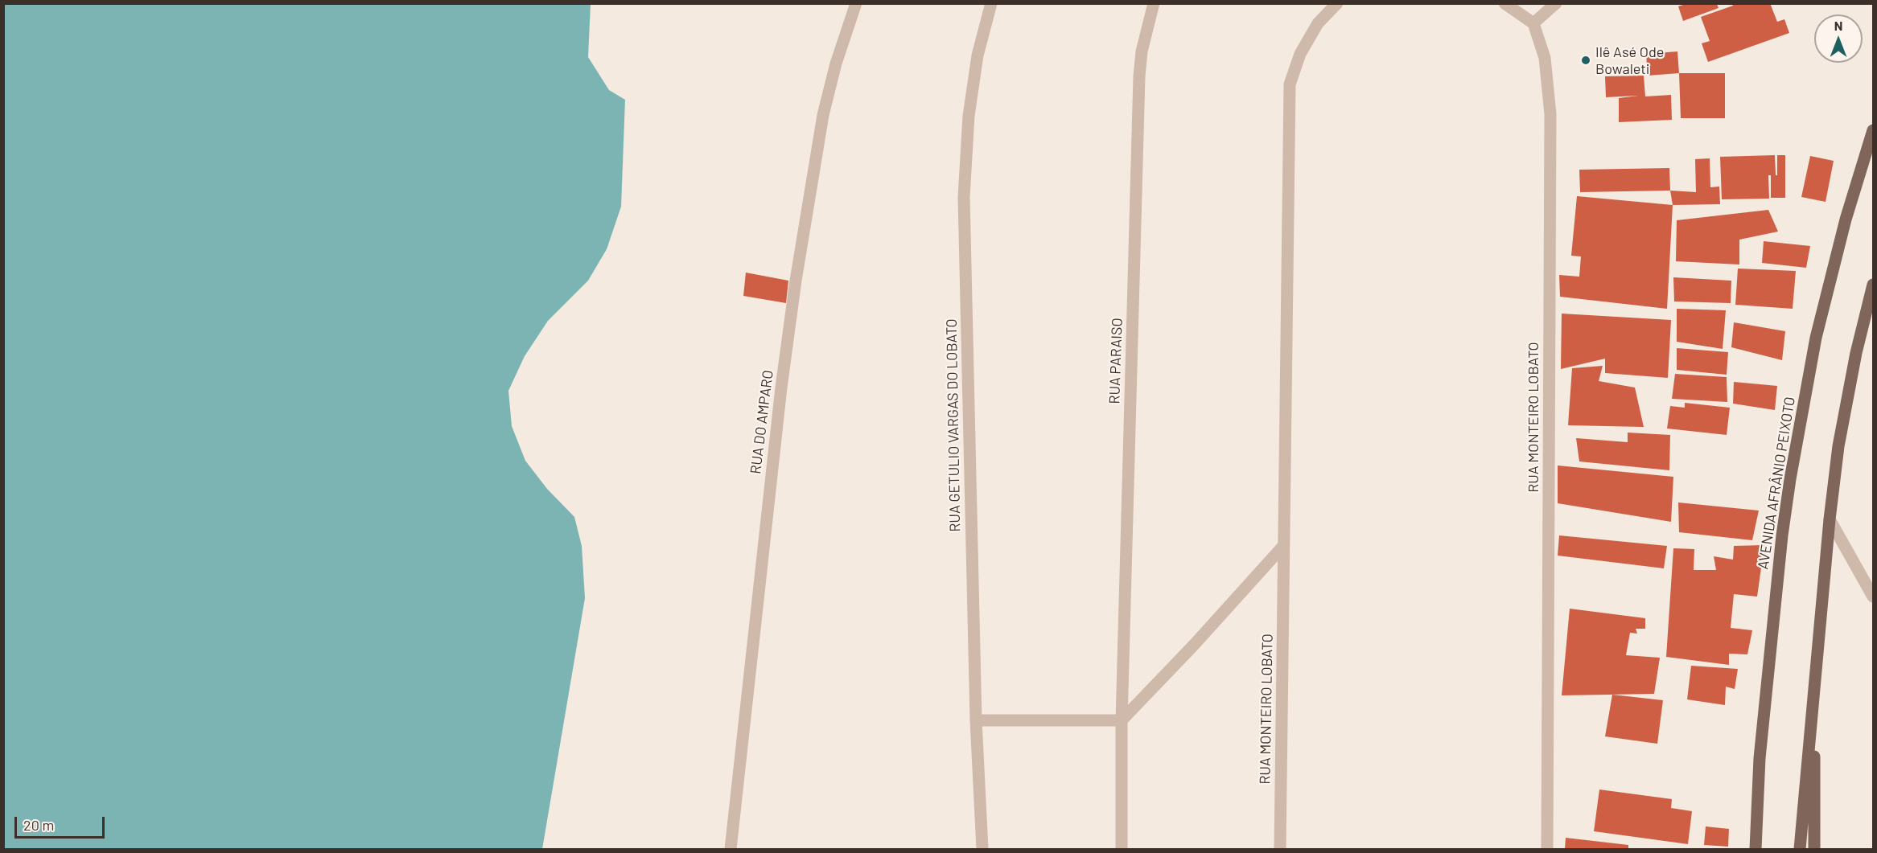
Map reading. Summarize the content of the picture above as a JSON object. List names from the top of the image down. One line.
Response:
{"streets":{"main road":["AVENIDA AFRÂNIO PEIXOTO"],"street":["RUA PARAISO","RUA MONTEIRO LOBATO","RUA DO AMPARO","RUA GETULIO VARGAS DO LOBATO"]},"places":["Ilê Asé Ode Bowaleti"],"scale_bar":"20 m","north":"top"}
